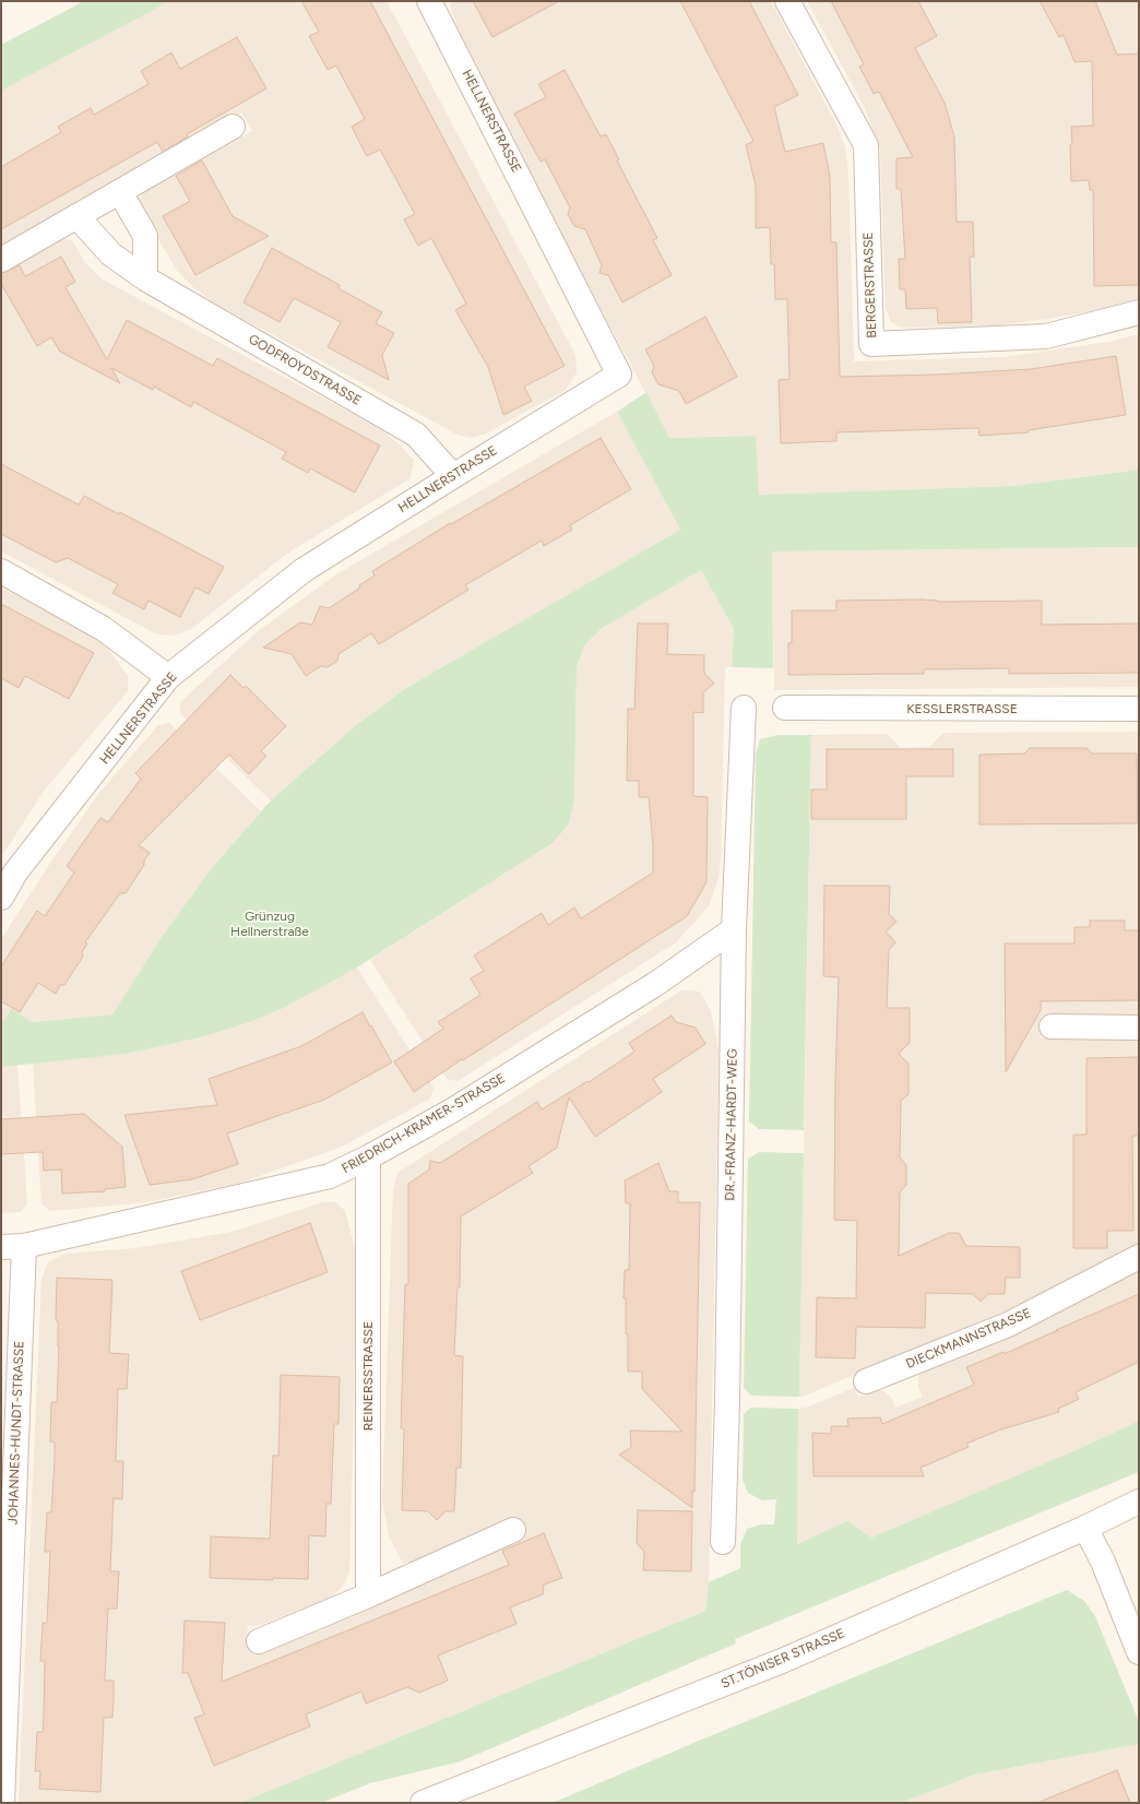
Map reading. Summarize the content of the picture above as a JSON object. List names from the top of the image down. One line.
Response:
{"streets":{"street":["HELLNERSTRASSE","BERGERSTRASSE","GODFROYDSTRASSE","KESSLERSTRASSE","FRIEDRICH-KRAMER-STRASSE","DR.-FRANZ-HARDT-WEG","DIECKMANNSTRASSE","REINERSSTRASSE","JOHANNES-HUNDT-STRASSE","ST.TÖNISER STRASSE"]},"crossings":[["HELLNERSTRASSE","GODFROYDSTRASSE"],["FRIEDRICH-KRAMER-STRASSE","DR.-FRANZ-HARDT-WEG"],["FRIEDRICH-KRAMER-STRASSE","REINERSSTRASSE"],["FRIEDRICH-KRAMER-STRASSE","JOHANNES-HUNDT-STRASSE"]],"parks":["Grünzug Hellnerstraße"]}
